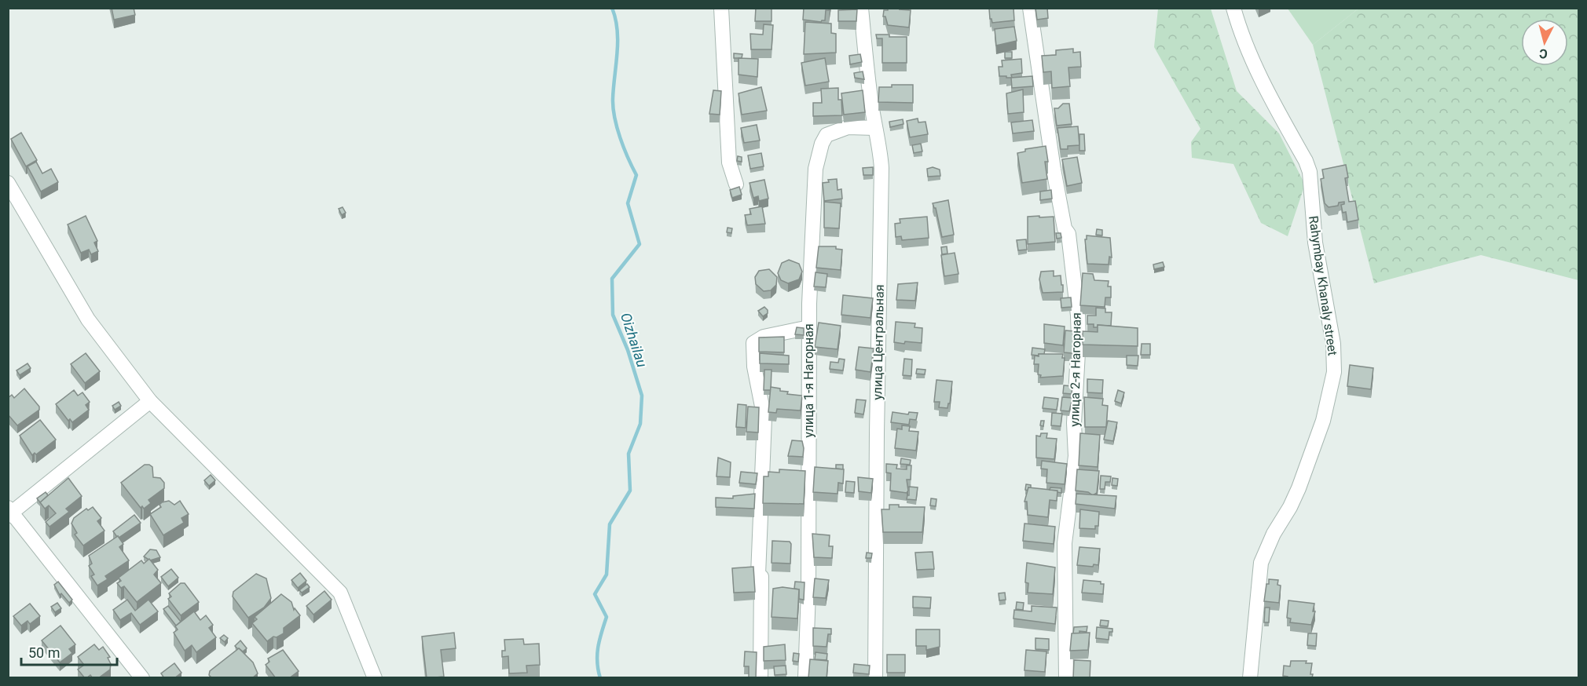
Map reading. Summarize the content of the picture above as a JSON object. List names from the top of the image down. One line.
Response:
{"streets":{"street":["Rahymbay Khanaly street","улица Центральная","улица 2-я Нагорная","улица 1-я Нагорная"]},"crossings":[["улица Центральная","улица 1-я Нагорная"]],"water":["Oizhailau"],"scale_bar":"50 m","north":"bottom"}
